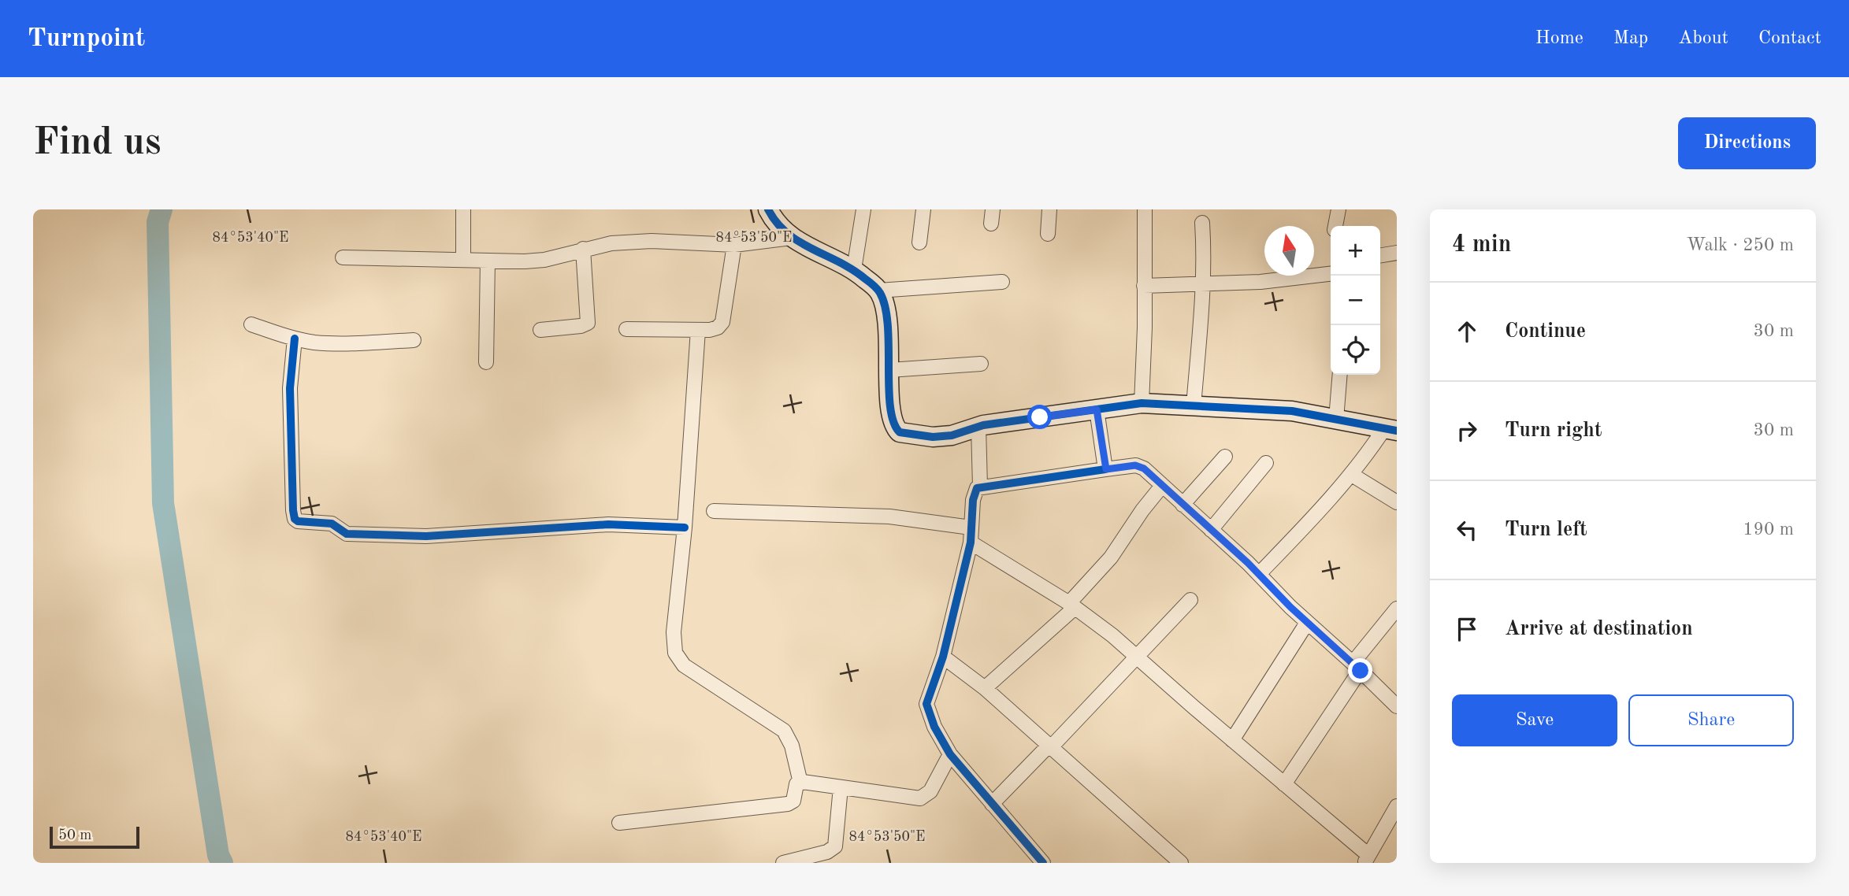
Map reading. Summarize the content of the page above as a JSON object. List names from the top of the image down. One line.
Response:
{"scale_bar":"50 m","north":"top","page":{"header":"Turnpoint","nav":["Home","Map","About","Contact"],"buttons":["Directions",["Save","Share"]],"title":"Find us","heading":["4 min","Walk · 250 m"],"map_buttons":["+","−"],"list":[["Continue","30 m"],["Turn right","30 m"],["Turn left","190 m"],"Arrive at destination"],"scale":"50 m"},"coordinates":["84°53'40\"E","84°53'50\"E"]}
